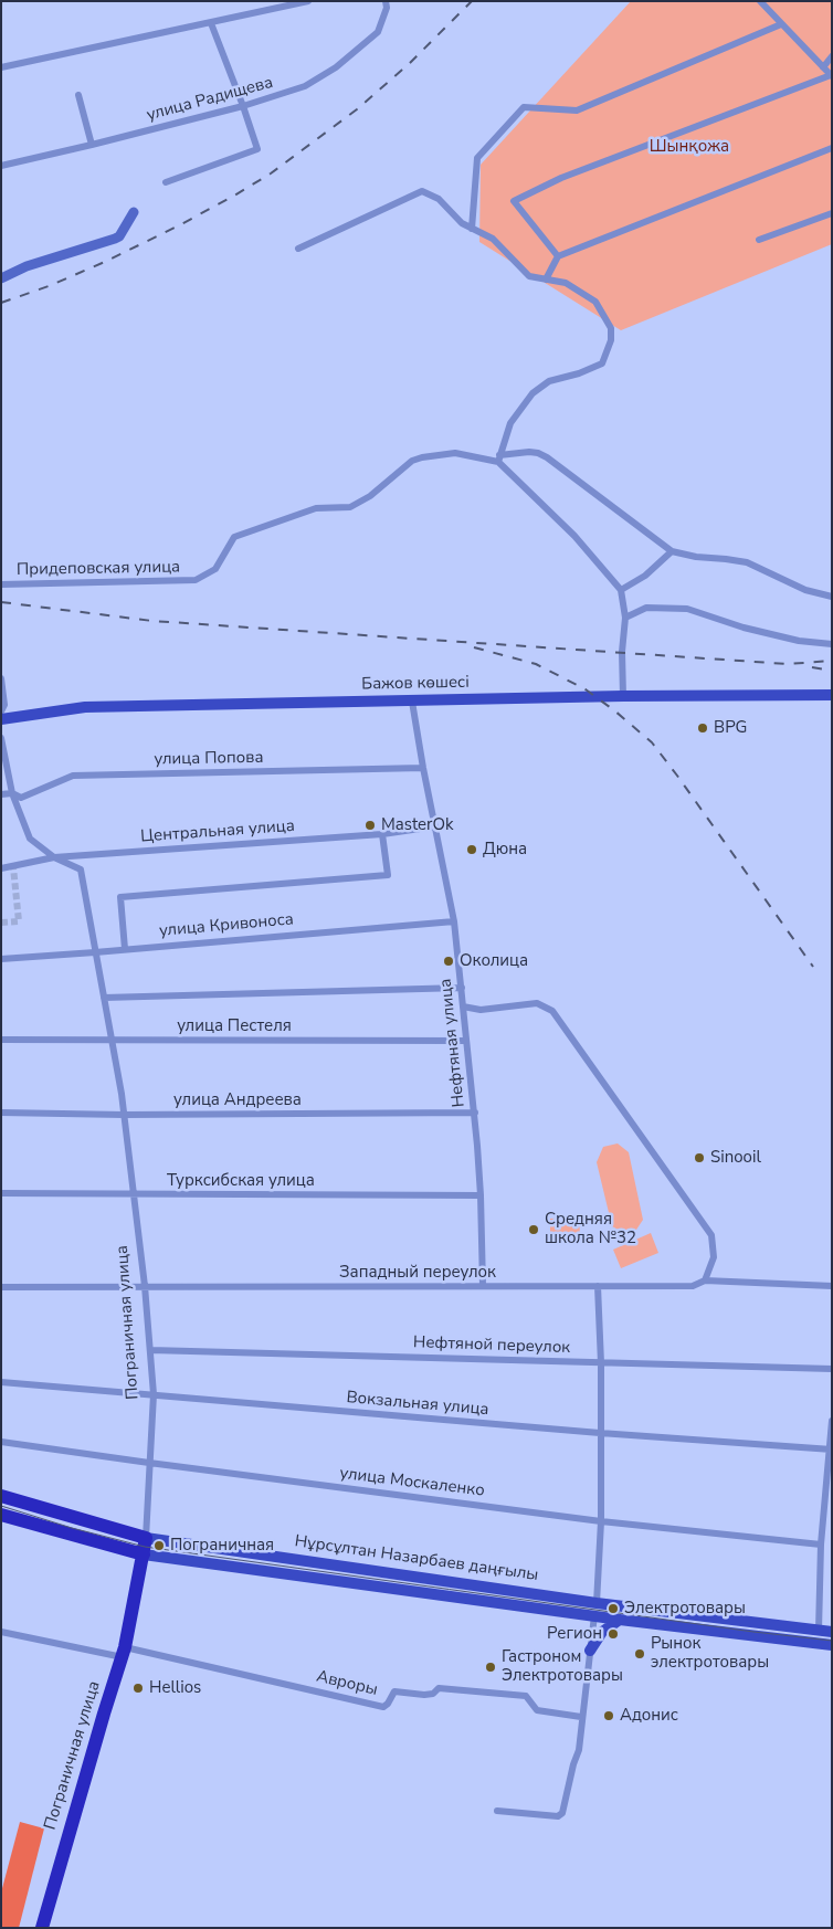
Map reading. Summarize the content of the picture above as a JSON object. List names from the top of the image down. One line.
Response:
{"streets":{"highway":["Пограничная улица","Нұрсұлтан Назарбаев даңғылы"],"main road":["Бажов көшесі"],"street":["улица Радищева","Придеповская улица","улица Попова","Центральная улица","улица Кривоноса","улица Пестеля","Нефтяная улица","улица Андреева","Турксибская улица","Западный переулок","Нефтяной переулок","Вокзальная улица","улица Москаленко","Авроры"]},"crossings":[["Бажов көшесі","Нефтяная улица"],["улица Попова","Нефтяная улица"],["улица Попова","Пограничная улица"],["Центральная улица","Нефтяная улица"],["Центральная улица","Пограничная улица"],["улица Кривоноса","Нефтяная улица"],["улица Кривоноса","Пограничная улица"],["улица Пестеля","Нефтяная улица"],["улица Пестеля","Пограничная улица"],["Нефтяная улица","улица Андреева"],["Нефтяная улица","Турксибская улица"],["Нефтяная улица","Западный переулок"],["улица Андреева","Пограничная улица"],["Турксибская улица","Пограничная улица"],["Западный переулок","Пограничная улица"],["Пограничная улица","Нефтяной переулок"],["Пограничная улица","Вокзальная улица"],["Пограничная улица","улица Москаленко"],["Пограничная улица","Нұрсұлтан Назарбаев даңғылы"],["Пограничная улица","Авроры"]],"parks":["Шынқожа"],"places":["BPG","MasterOk","Дюна","Околица","Sinooil","Средняя школа №32","Пограничная","Электротовары","Регион","Рынок электротовары","Гастроном Электротовары","Hellios","Адонис"]}
